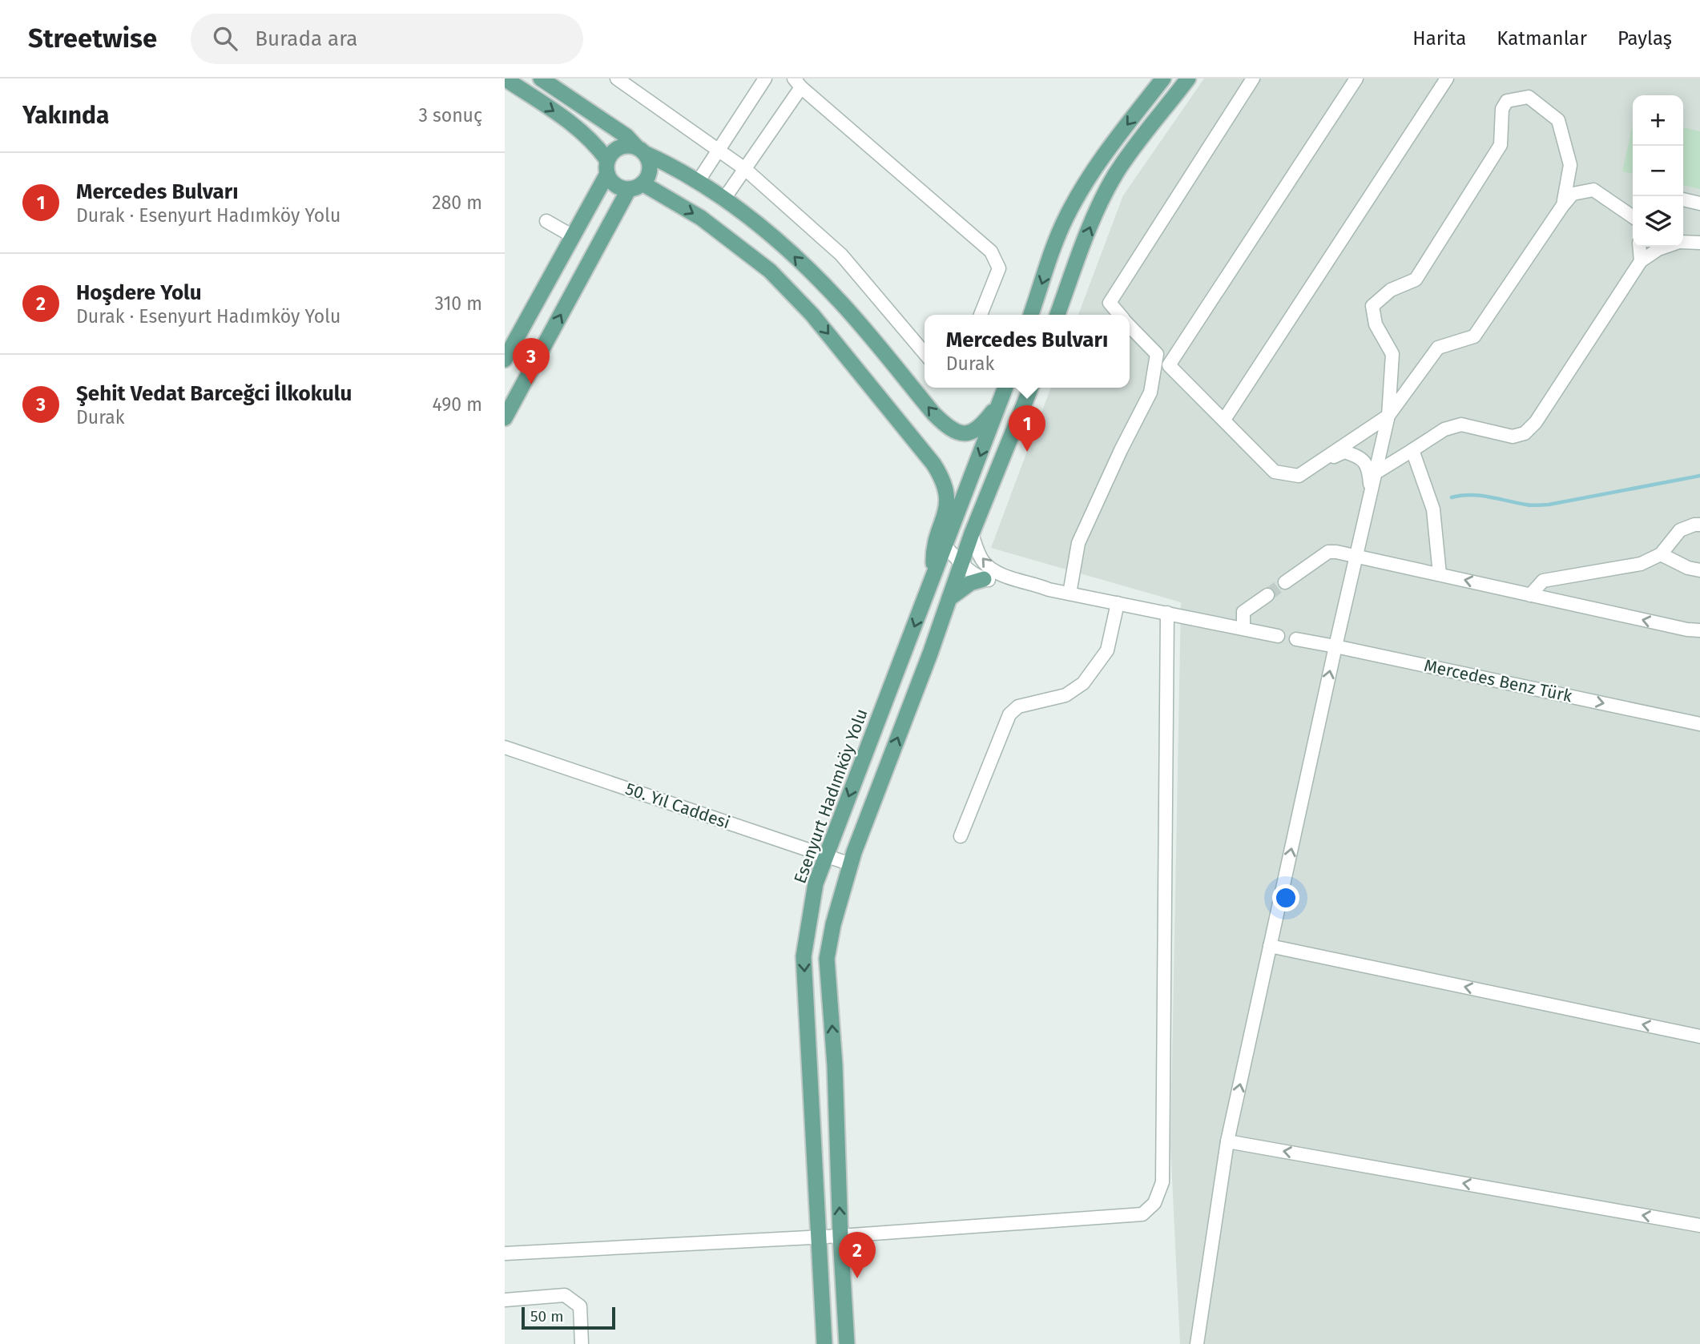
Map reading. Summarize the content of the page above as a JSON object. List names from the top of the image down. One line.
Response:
{"streets":{"main road":["Esenyurt Hadımköy Yolu"],"street":["Mercedes Benz Türk","50. Yıl Caddesi"]},"crossings":[["Esenyurt Hadımköy Yolu","50. Yıl Caddesi"]],"scale_bar":"50 m","page":{"header":"Streetwise","search":"Burada ara","nav":["Harita","Katmanlar","Paylaş"],"heading":["Yakında","3 sonuç"],"map_buttons":["+","−"],"list":[{"mark":"1","name":"Mercedes Bulvarı","note":"Durak · Esenyurt Hadımköy Yolu","value":"280 m"},{"mark":"2","name":"Hoşdere Yolu","note":"Durak · Esenyurt Hadımköy Yolu","value":"310 m"},{"mark":"3","name":"Şehit Vedat Barceğci İlkokulu","note":"Durak","value":"490 m"}],"popup":["Mercedes Bulvarı","Durak"],"pins":["3","1","2"],"scale":"50 m"}}
